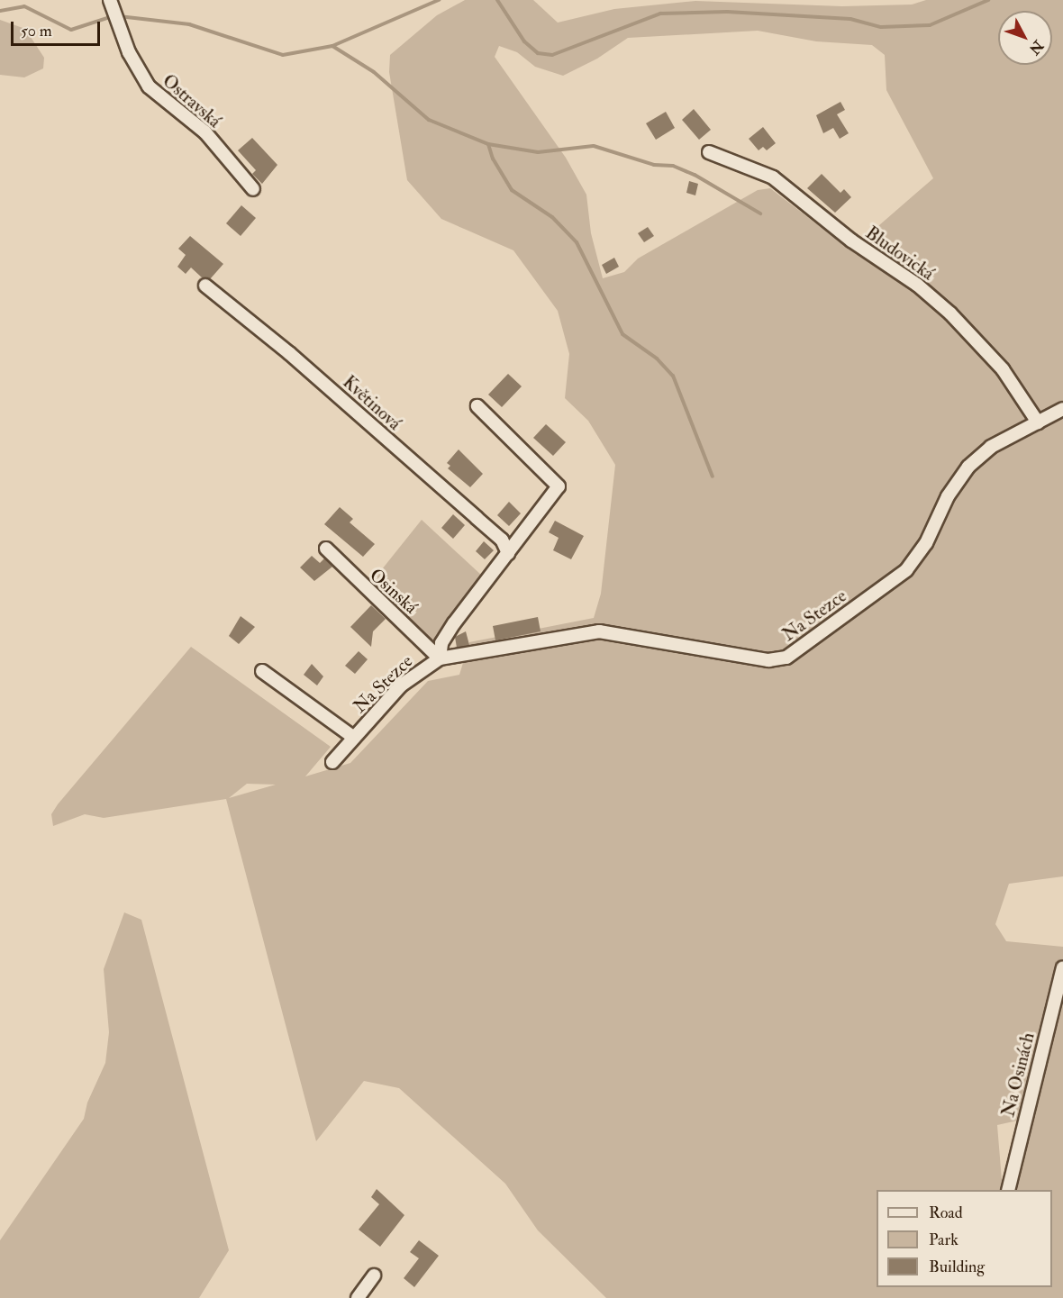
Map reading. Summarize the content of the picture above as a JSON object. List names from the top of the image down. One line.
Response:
{"streets":{"street":["Ostravská","Bludovická","Květinová","Osinská","Na Stezce","Na Osinách"]},"crossings":[["Bludovická","Na Stezce"],["Květinová","Na Stezce"],["Osinská","Na Stezce"]],"legend":["Road","Park","Building"],"scale_bar":"50 m","north":"bottom right"}
